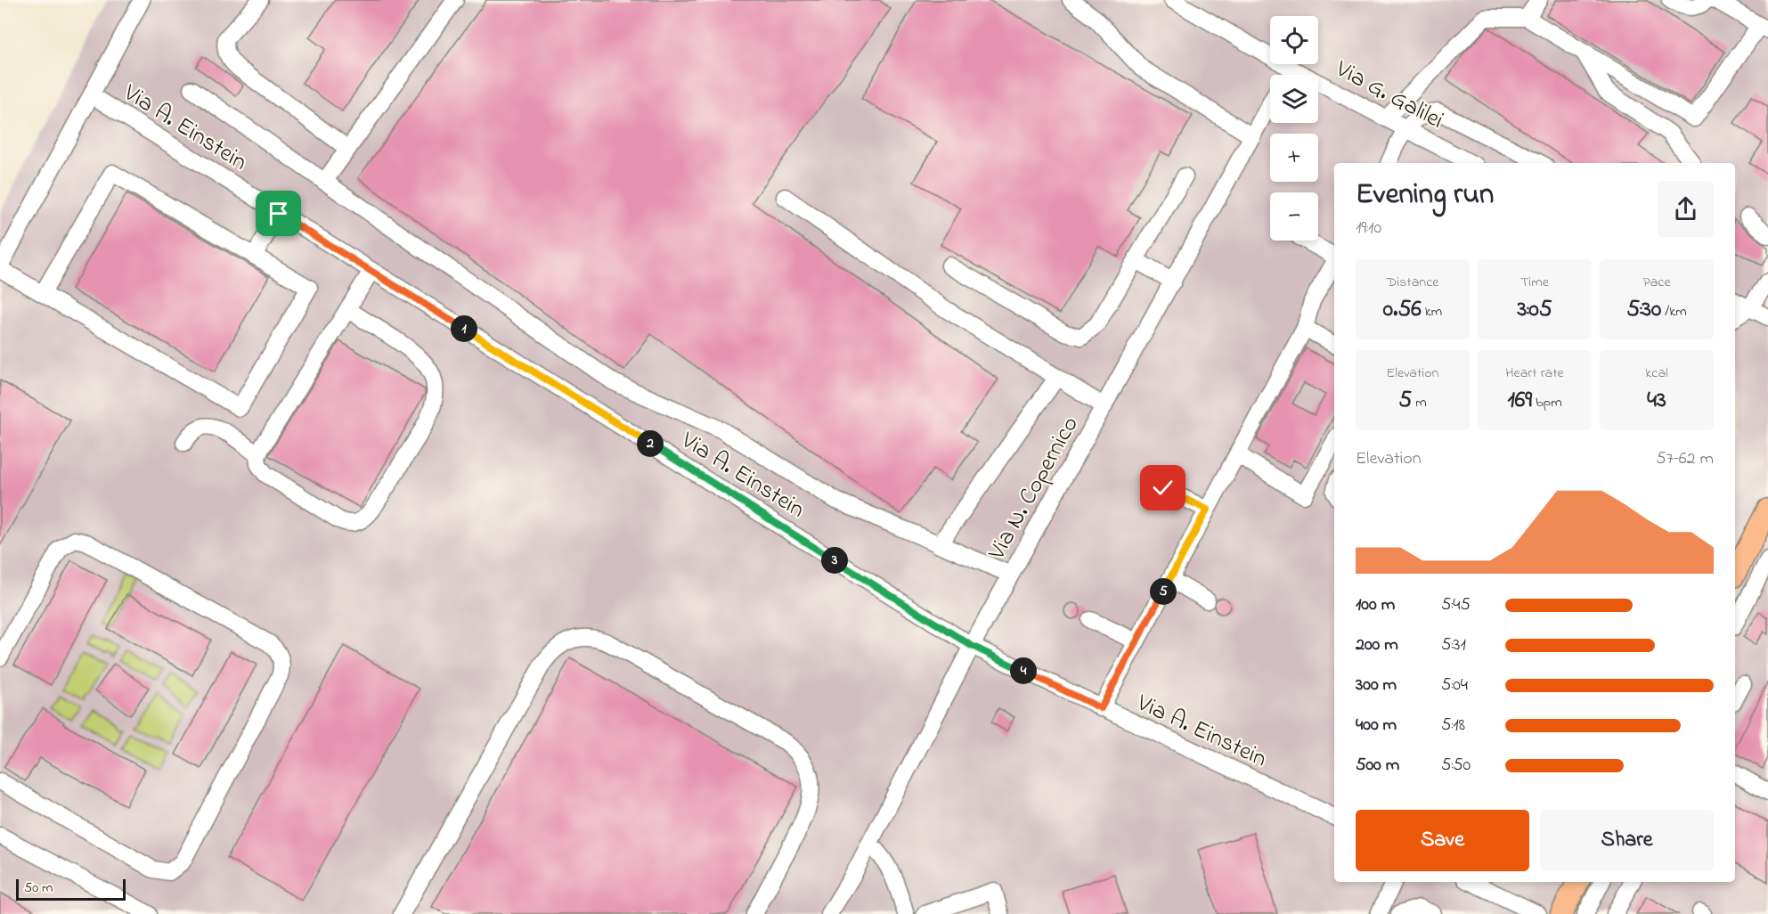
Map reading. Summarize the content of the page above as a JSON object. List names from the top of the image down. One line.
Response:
{"streets":{"street":["Via G. Galilei","Via A. Einstein","Via N. Copernico"]},"crossings":[["Via G. Galilei","Via N. Copernico"],["Via A. Einstein","Via N. Copernico"]],"scale_bar":"50 m","page":{"map_buttons":["+","−"],"heading":["Evening run","19:10"],"stats":[["Distance","0.56 km"],["Time","3:05"],["Pace","5:30 /km"],["Elevation","5 m"],["Heart rate","169 bpm"],["kcal","43"]],"pins":["1","2","3","5","4"],"chart":["Elevation","57–62 m"],"list":[{"name":"100 m","note":"5:45"},{"name":"200 m","note":"5:31"},{"name":"300 m","note":"5:04"},{"name":"400 m","note":"5:18"},{"name":"500 m","note":"5:50"}],"buttons":["Save","Share"],"scale":"50 m"}}
